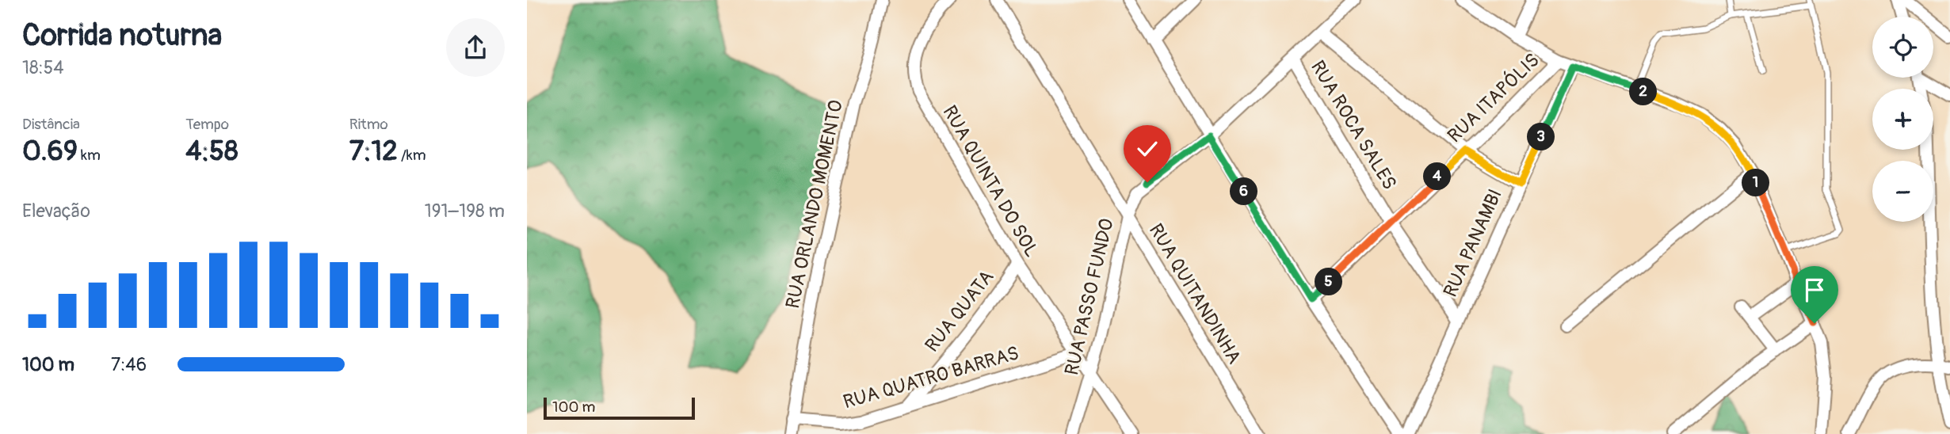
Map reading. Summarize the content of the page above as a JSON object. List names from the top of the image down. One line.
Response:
{"streets":{"street":["RUA ITAPÓLIS","RUA ROCA SALES","RUA QUINTA DO SOL","RUA ORLANDO MOMENTO","RUA PANAMBI","RUA QUITANDINHA","RUA PASSO FUNDO","RUA QUATA","RUA QUATRO BARRAS"]},"crossings":[["RUA ITAPÓLIS","RUA ROCA SALES"],["RUA ROCA SALES","RUA PANAMBI"],["RUA ROCA SALES","RUA PASSO FUNDO"],["RUA QUINTA DO SOL","RUA PASSO FUNDO"],["RUA QUINTA DO SOL","RUA QUATA"],["RUA QUINTA DO SOL","RUA QUATRO BARRAS"],["RUA ORLANDO MOMENTO","RUA QUATRO BARRAS"],["RUA QUITANDINHA","RUA PASSO FUNDO"],["RUA QUATA","RUA QUATRO BARRAS"]],"scale_bar":"100 m","page":{"heading":["Corrida noturna","18:54"],"map_buttons":["+","−"],"pins":["2","3","4","1","6","5"],"stats":[["Distância","0.69 km"],["Tempo","4:58"],["Ritmo","7:12 /km"]],"chart":["Elevação","191–198 m"],"list":[{"name":"100 m","note":"7:46"}],"scale":"100 m"}}
